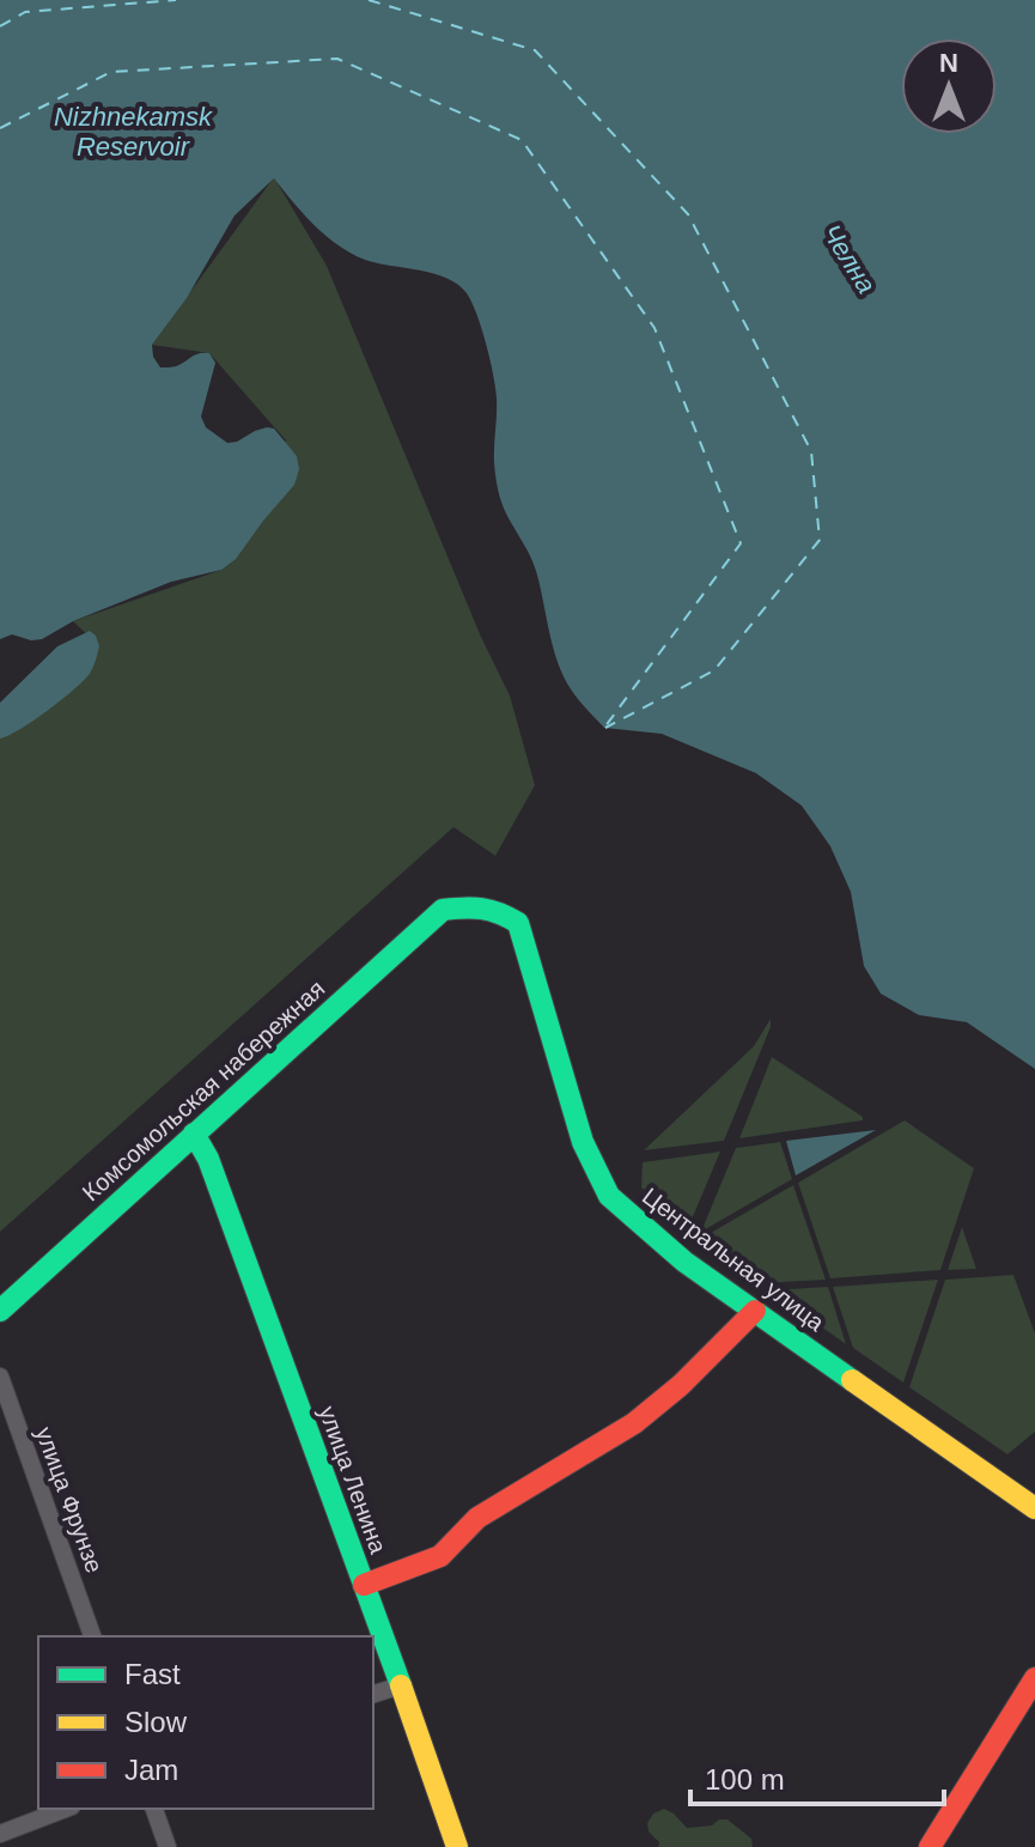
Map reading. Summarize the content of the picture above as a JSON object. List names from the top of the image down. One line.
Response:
{"streets":{"street":["Комсомольская набережная","Центральная улица","улица Ленина","улица Фрунзе"]},"crossings":[["Комсомольская набережная","Центральная улица"],["Комсомольская набережная","улица Ленина"]],"water":["Nizhnekamsk Reservoir","Челна"],"legend":["Fast","Slow","Jam"],"scale_bar":"100 m","north":"top"}
